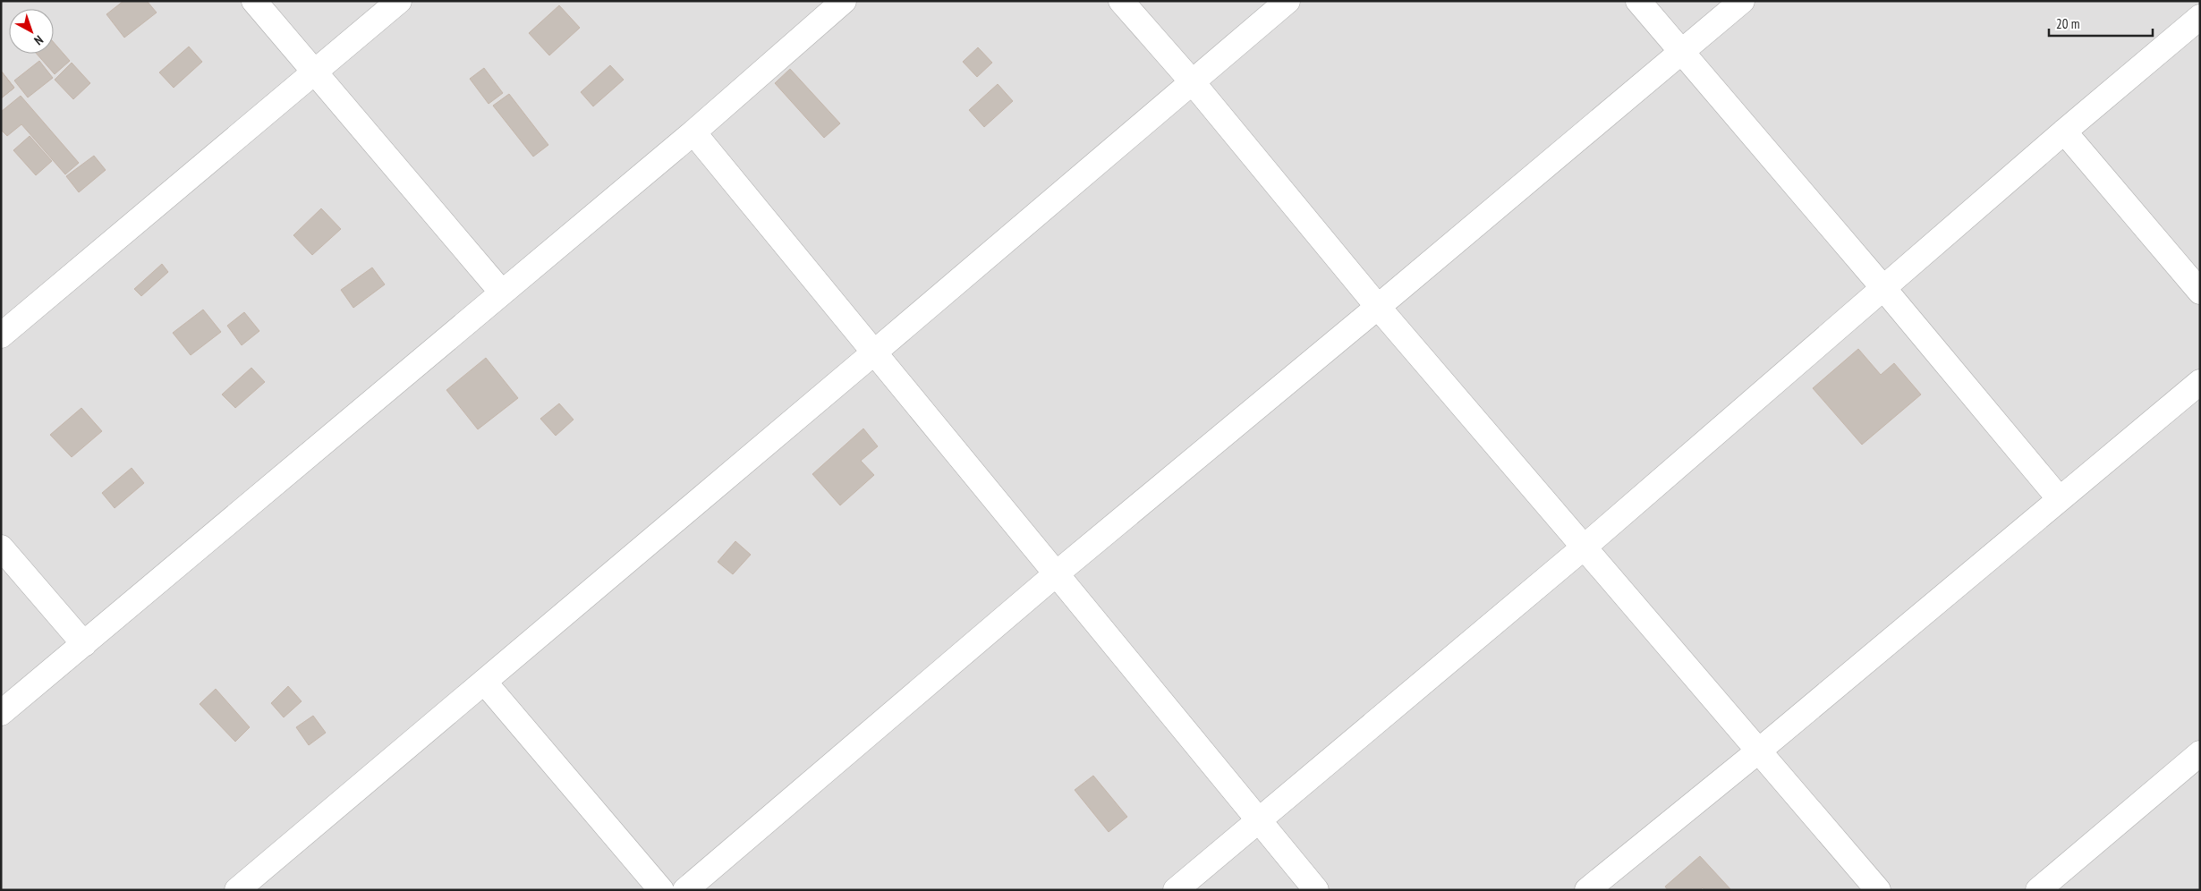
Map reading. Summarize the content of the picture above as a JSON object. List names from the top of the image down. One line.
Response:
{"scale_bar":"20 m","north":"bottom right"}
